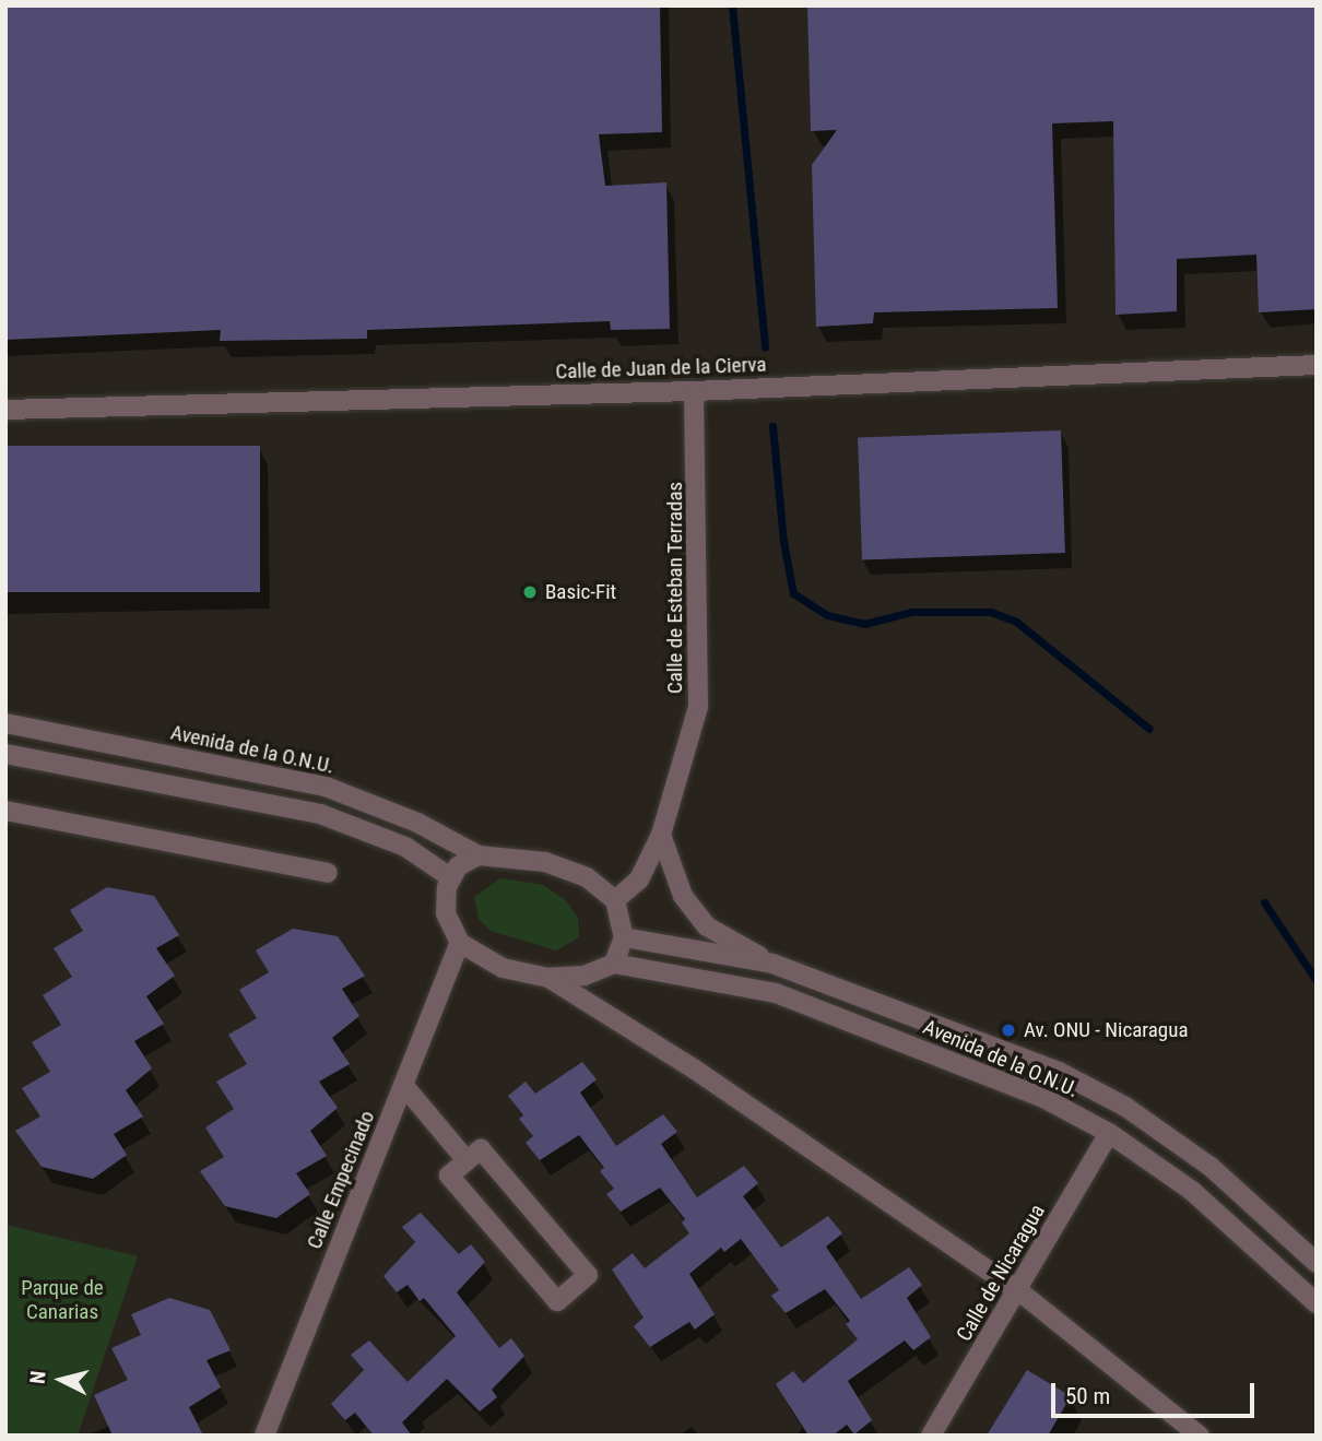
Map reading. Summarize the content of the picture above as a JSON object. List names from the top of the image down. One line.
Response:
{"streets":{"street":["Calle de Juan de la Cierva","Calle de Esteban Terradas","Avenida de la O.N.U.","Calle Empecinado","Calle de Nicaragua"]},"crossings":[["Calle de Juan de la Cierva","Calle de Esteban Terradas"],["Calle de Esteban Terradas","Avenida de la O.N.U."],["Calle de Esteban Terradas","Calle Empecinado"],["Avenida de la O.N.U.","Calle Empecinado"],["Avenida de la O.N.U.","Calle de Nicaragua"]],"parks":["Parque de Canarias"],"places":["Basic-Fit","Av. ONU - Nicaragua"],"scale_bar":"50 m","north":"left"}
